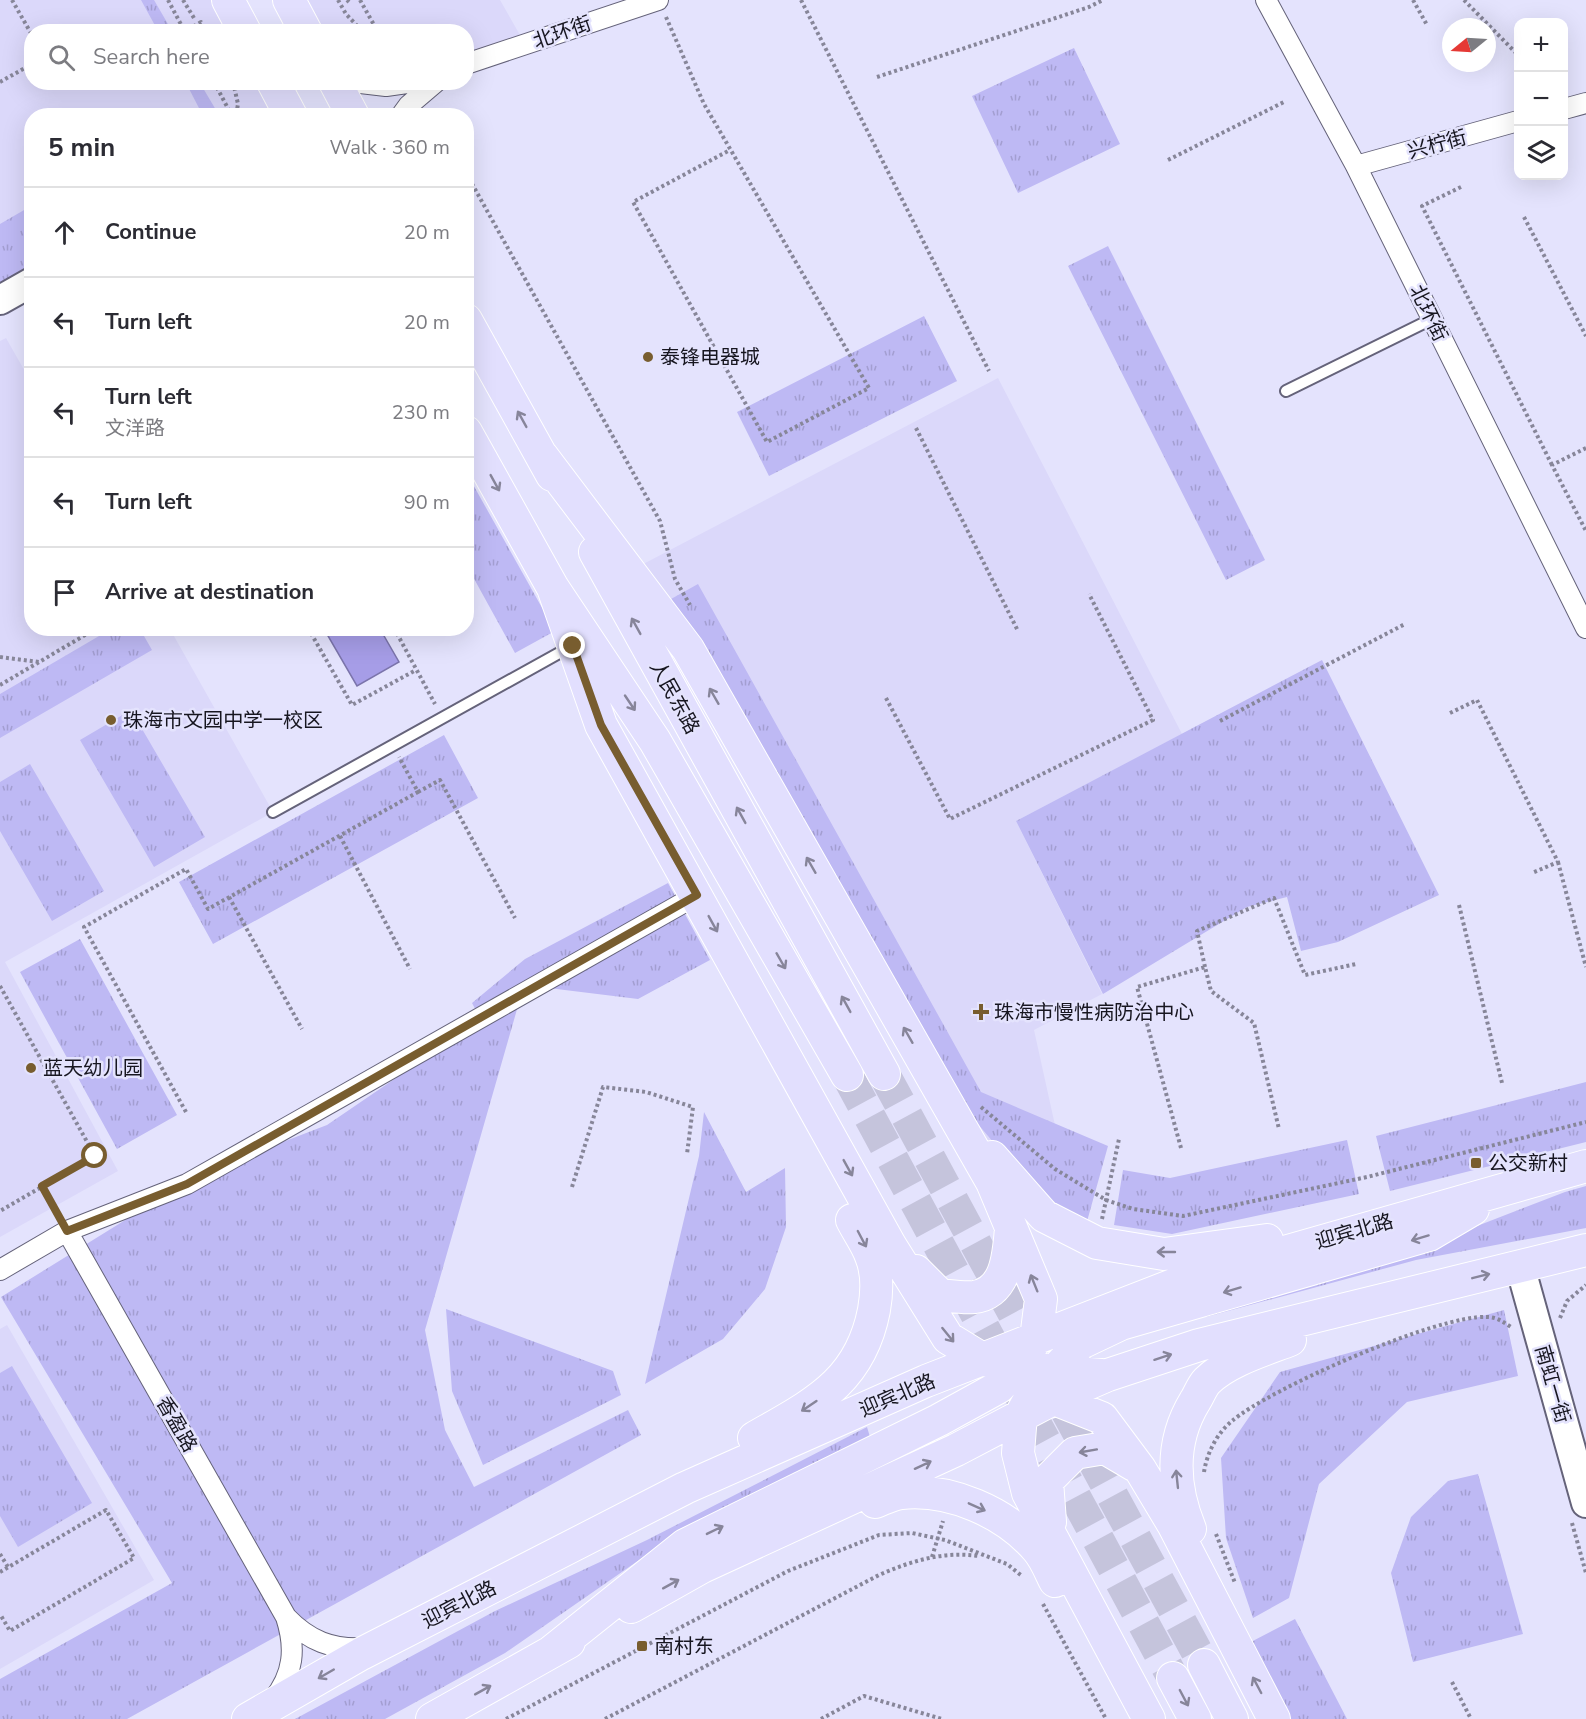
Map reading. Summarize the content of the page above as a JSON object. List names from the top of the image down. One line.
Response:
{"streets":{"main road":["人民东路","迎宾北路","南虹一街"],"street":["北环街","兴柠街","香盈路"]},"crossings":[["北环街","兴柠街"]],"places":{"other":["泰锋电器城","珠海市文园中学一校区","蓝天幼儿园"],"health":["珠海市慢性病防治中心"],"transit":["公交新村","南村东"]},"north":"left","page":{"map_buttons":["+","−"],"search":"Search here","heading":["5 min","Walk · 360 m"],"list":[["Continue","20 m"],["Turn left","20 m"],["Turn left","文洋路","230 m"],["Turn left","90 m"],"Arrive at destination"]}}
